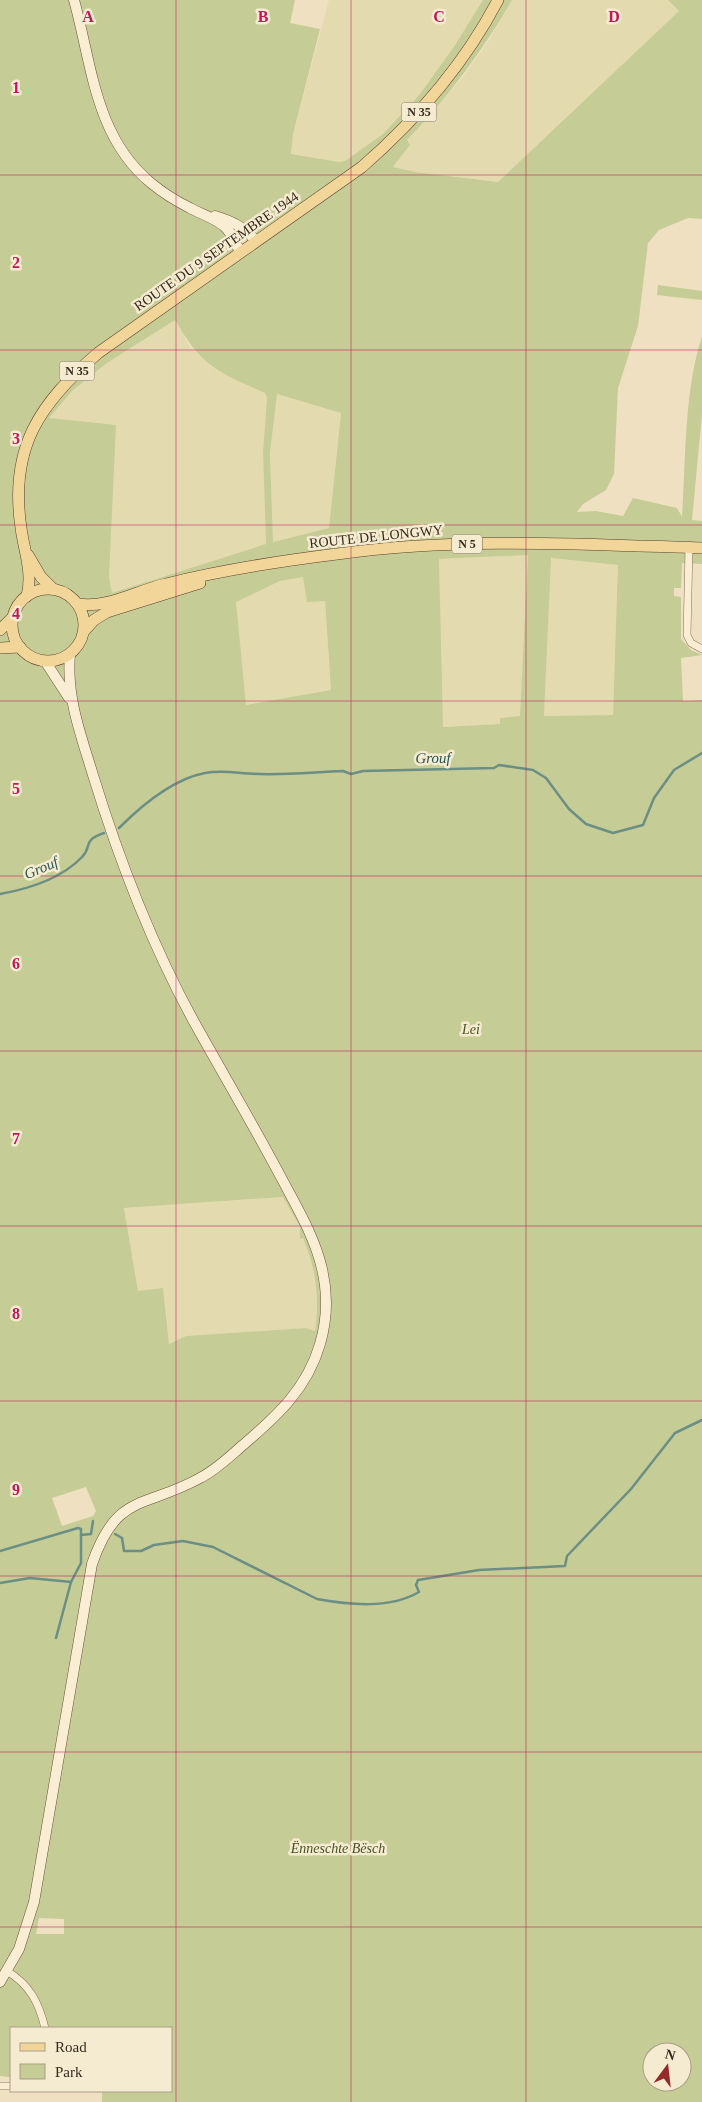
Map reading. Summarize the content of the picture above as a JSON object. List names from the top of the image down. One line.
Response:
{"streets":{"main road":["N 35","ROUTE DU 9 SEPTEMBRE 1944","ROUTE DE LONGWY","N 5"]},"crossings":[["N 35","ROUTE DU 9 SEPTEMBRE 1944"],["N 35","ROUTE DE LONGWY"],["N 35","N 5"],["ROUTE DE LONGWY","N 5"]],"water":["Grouf"],"parks":["Lei","Ënneschte Bësch"],"legend":["Road","Park"],"north":"top","grid":{"columns":["A","B","C","D"],"rows":["1","2","3","4","5","6","7","8","9"]}}
